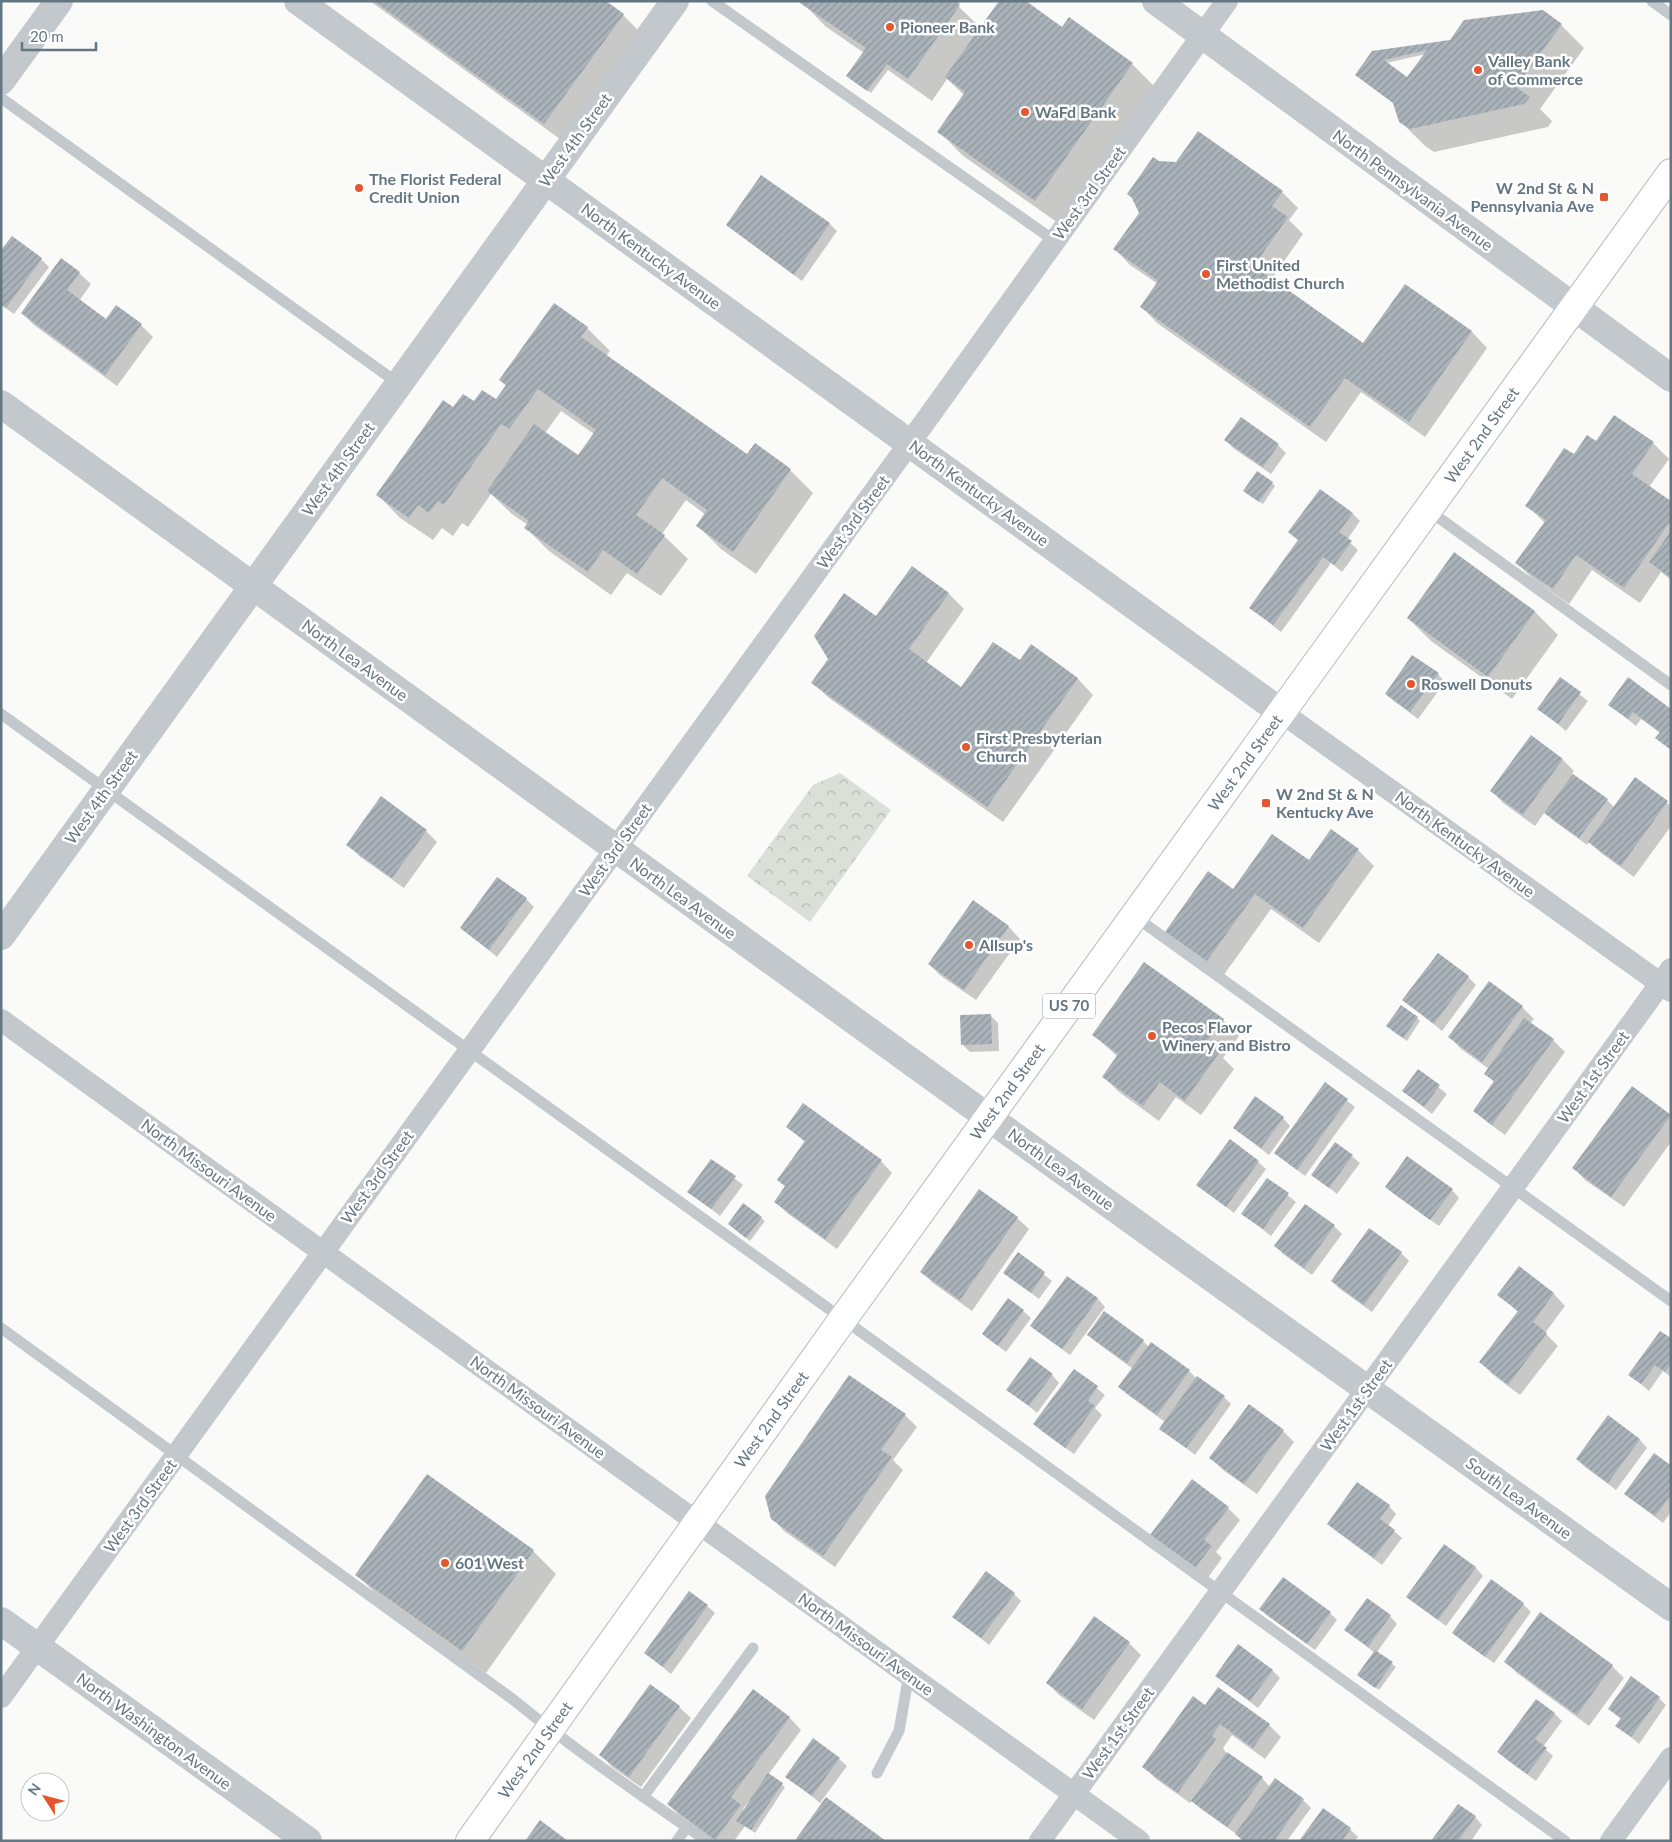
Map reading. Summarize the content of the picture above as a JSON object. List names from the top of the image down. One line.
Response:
{"streets":{"main road":["West 2nd Street","US 70"],"street":["West 4th Street","North Pennsylvania Avenue","West 3rd Street","North Kentucky Avenue","North Lea Avenue","West 1st Street","North Missouri Avenue","South Lea Avenue","North Washington Avenue"]},"crossings":[["West 4th Street","North Kentucky Avenue"],["West 4th Street","North Lea Avenue"],["North Pennsylvania Avenue","West 3rd Street"],["North Pennsylvania Avenue","West 2nd Street"],["West 3rd Street","North Kentucky Avenue"],["West 3rd Street","North Lea Avenue"],["West 3rd Street","North Missouri Avenue"],["West 3rd Street","North Washington Avenue"],["North Kentucky Avenue","West 2nd Street"],["North Kentucky Avenue","West 1st Street"],["West 2nd Street","North Lea Avenue"],["West 2nd Street","North Missouri Avenue"],["North Lea Avenue","West 1st Street"],["North Lea Avenue","South Lea Avenue"],["West 1st Street","North Missouri Avenue"],["West 1st Street","South Lea Avenue"]],"places":{"other":["Pioneer Bank","Valley Bank of Commerce","WaFd Bank","The Florist Federal Credit Union","First United Methodist Church","Roswell Donuts","First Presbyterian Church","Allsup's","Pecos Flavor Winery and Bistro","601 West"],"transit":["W 2nd St & N Pennsylvania Ave","W 2nd St & N Kentucky Ave"]},"scale_bar":"20 m","north":"top left"}
